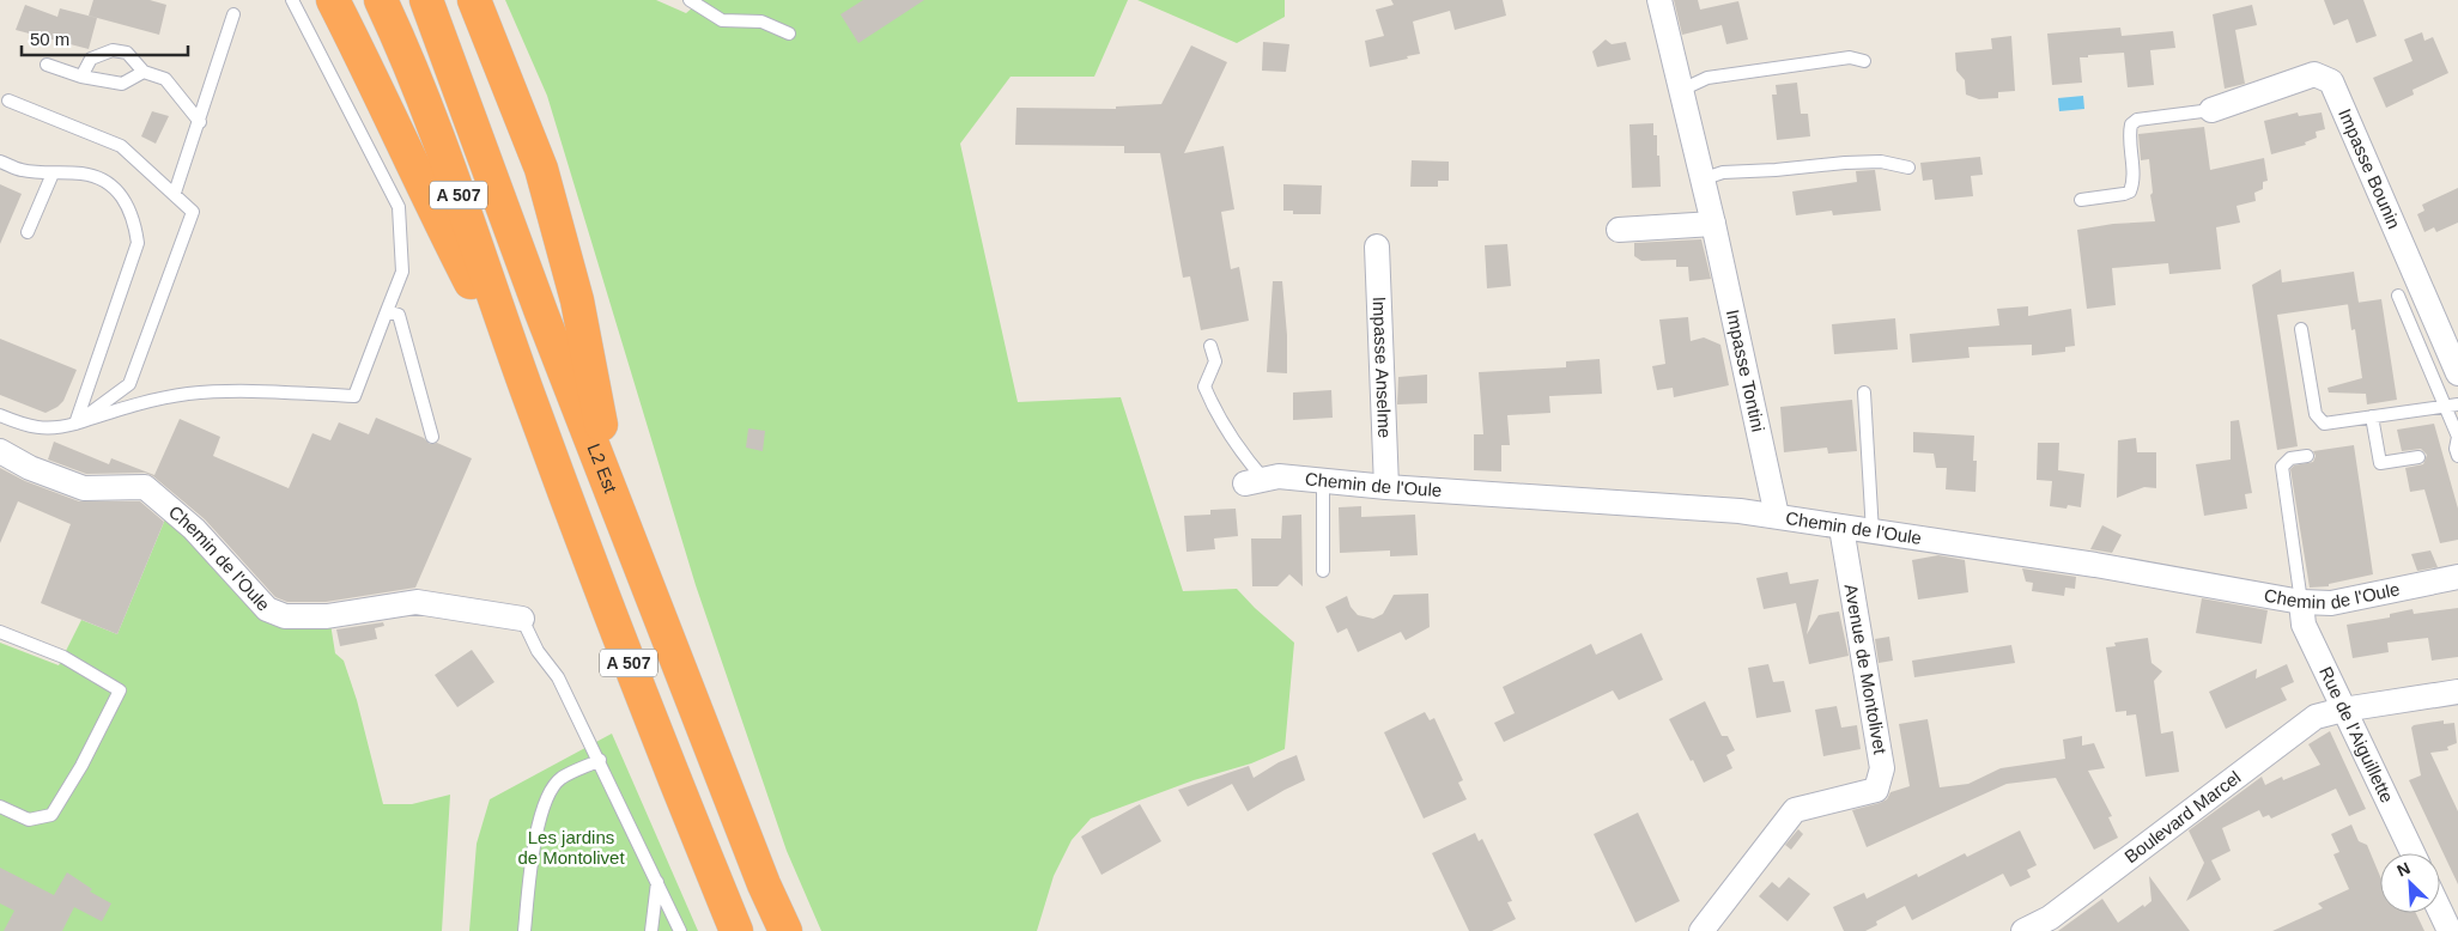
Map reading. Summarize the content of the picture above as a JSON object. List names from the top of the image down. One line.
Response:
{"streets":{"highway":["A 507","L2 Est"],"street":["Impasse Bounin","Impasse Anselme","Impasse Tontini","Chemin de l'Oule","Avenue de Montolivet","Rue de l'Aiguillette","Boulevard Marcel"]},"crossings":[["Impasse Anselme","Chemin de l'Oule"],["Impasse Tontini","Chemin de l'Oule"],["Chemin de l'Oule","Avenue de Montolivet"],["Chemin de l'Oule","Rue de l'Aiguillette"],["Rue de l'Aiguillette","Boulevard Marcel"]],"parks":["Les jardins de Montolivet"],"scale_bar":"50 m","north":"top left"}
